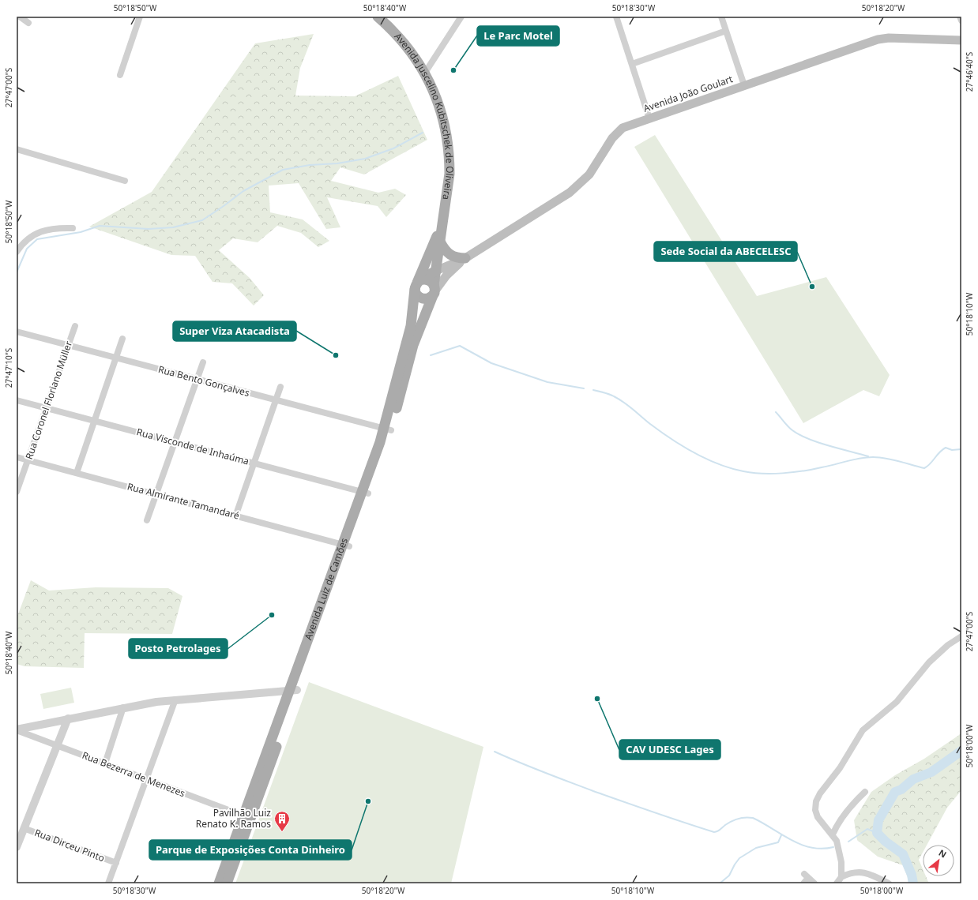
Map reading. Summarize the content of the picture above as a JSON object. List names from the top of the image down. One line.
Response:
{"streets":{"main road":["Avenida João Goulart","Avenida Juscelino Kubitschek de Oliveira","Avenida Luiz de Camões"],"street":["Rua Bento Gonçalves","Rua Coronel Floriano Müller","Rua Visconde de Inhaúma","Rua Almirante Tamandaré","Rua Bezerra de Menezes","Rua Dirceu Pinto"]},"crossings":[["Avenida João Goulart","Avenida Juscelino Kubitschek de Oliveira"],["Avenida João Goulart","Avenida Luiz de Camões"],["Avenida Juscelino Kubitschek de Oliveira","Avenida Luiz de Camões"],["Rua Bento Gonçalves","Rua Coronel Floriano Müller"],["Rua Bento Gonçalves","Avenida Luiz de Camões"],["Rua Coronel Floriano Müller","Rua Visconde de Inhaúma"],["Rua Coronel Floriano Müller","Rua Almirante Tamandaré"],["Rua Visconde de Inhaúma","Avenida Luiz de Camões"],["Rua Almirante Tamandaré","Avenida Luiz de Camões"],["Avenida Luiz de Camões","Rua Bezerra de Menezes"]],"places":{"other":["Le Parc Motel","Sede Social da ABECELESC","Super Viza Atacadista","Posto Petrolages","CAV UDESC Lages","Parque de Exposições Conta Dinheiro"],"building":["Pavilhão Luiz Renato K. Ramos"]},"north":"top right","coordinates":["50°18'50\"W","50°18'40\"W","50°18'30\"W","50°18'20\"W","27°46'40\"S","27°47'00\"S","50°18'10\"W","27°47'10\"S","50°18'00\"W"]}
